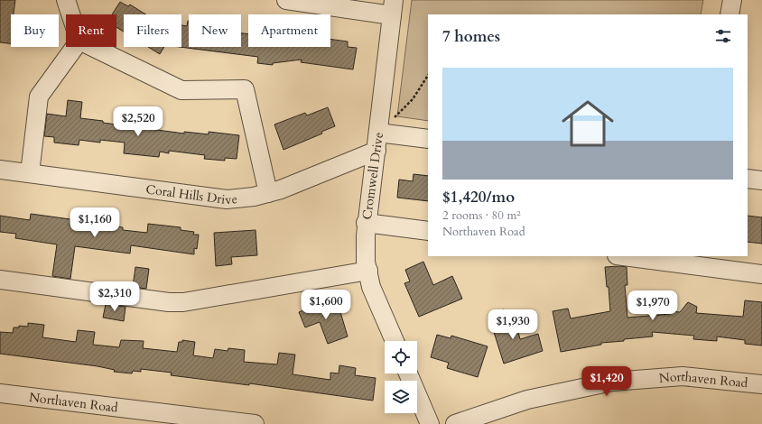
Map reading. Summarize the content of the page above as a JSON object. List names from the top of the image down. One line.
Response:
{"streets":{"street":["Cromwell Drive","Coral Hills Drive","Northaven Road"]},"crossings":[["Cromwell Drive","Coral Hills Drive"]],"page":{"chip":["Buy","Rent","Filters","New","Apartment"],"heading":"7 homes","list":[{"name":"$1,420/mo","note":"2 rooms · 80 m² · Northaven Road"}],"price":["$2,520","$1,160","$2,310","$1,600","$1,970","$1,930","$1,420"]}}
